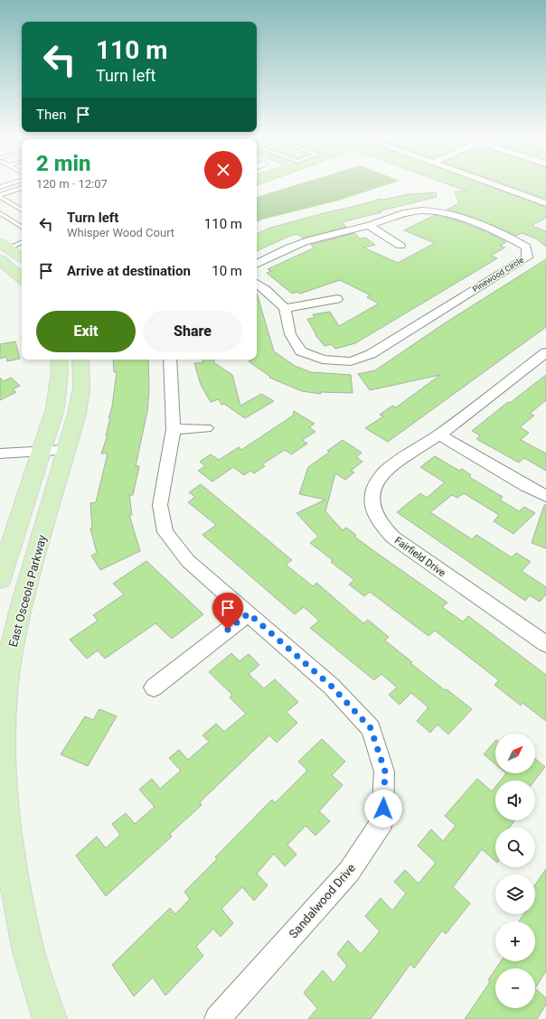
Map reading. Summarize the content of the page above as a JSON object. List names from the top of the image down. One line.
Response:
{"streets":{"main road":["East Osceola Parkway"],"street":["Pinewood Circle","Fairfield Drive","Sandalwood Drive"]},"north":"top right","page":{"turn":["110 m","Turn left"],"then":"Then","heading":["2 min","120 m · 12:07"],"list":[{"name":"Turn left","note":"Whisper Wood Court","value":"110 m"},{"name":"Arrive at destination","value":"10 m"}],"buttons":["Exit","Share"],"map_buttons":["+","−"]}}
